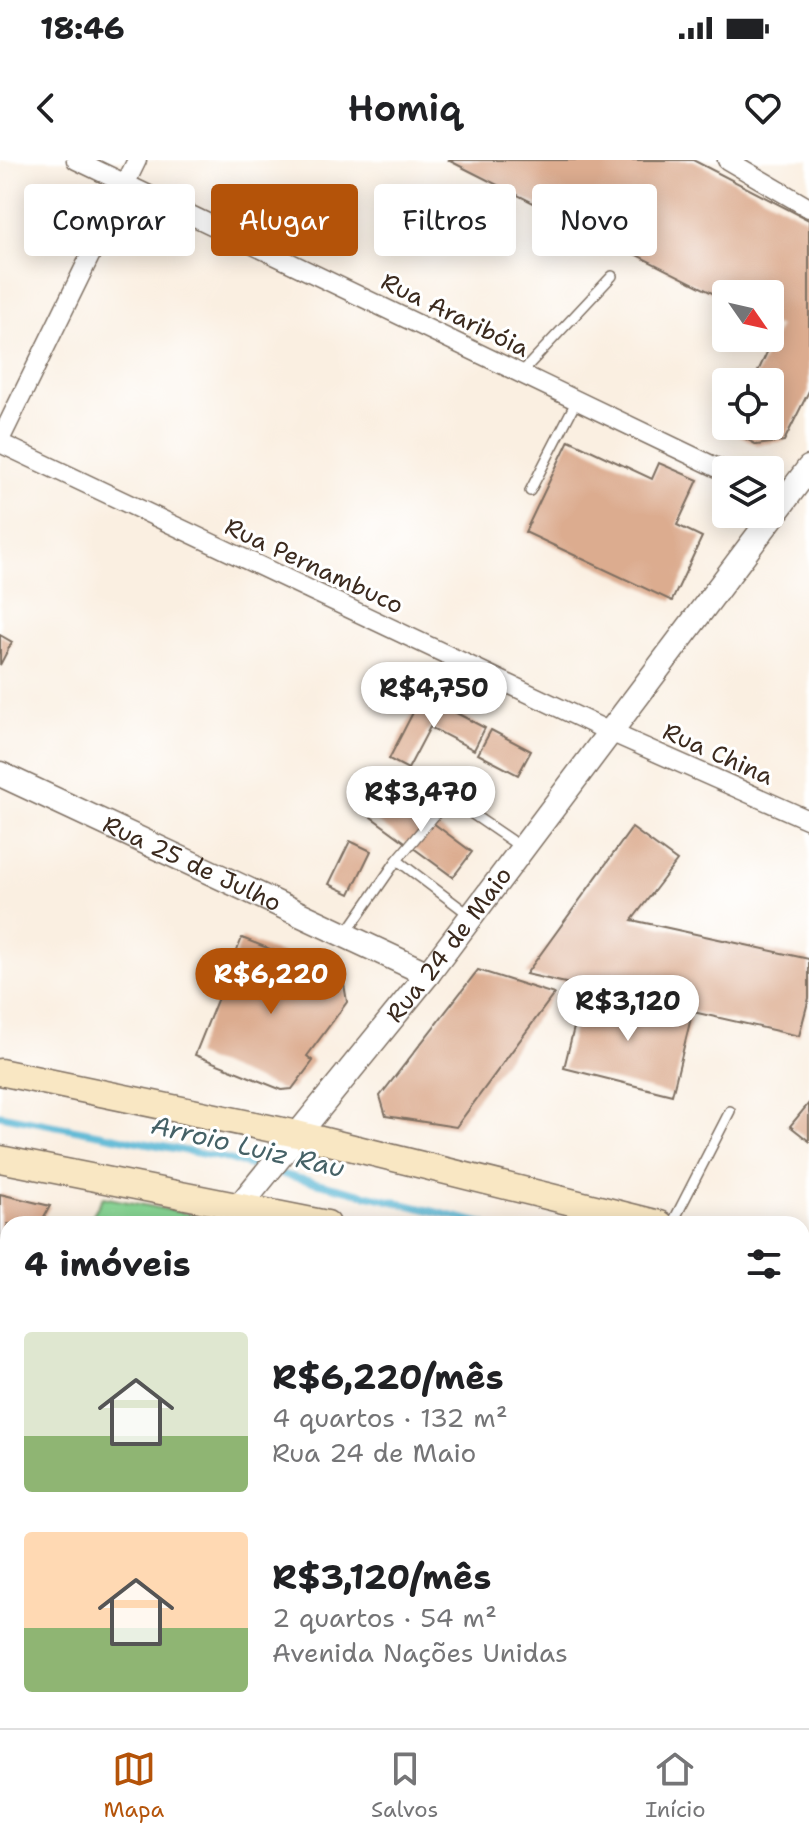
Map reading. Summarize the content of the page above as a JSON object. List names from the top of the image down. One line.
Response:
{"streets":{"street":["Rua Araribóia","Rua Pernambuco","Rua China","Rua 25 de Julho","Rua 24 de Maio"]},"crossings":[["Rua Pernambuco","Rua China"],["Rua Pernambuco","Rua 24 de Maio"],["Rua China","Rua 24 de Maio"],["Rua 25 de Julho","Rua 24 de Maio"]],"water":["Arroio Luiz Rau"],"north":"bottom right","page":{"status":"18:46","header":"Homiq","chip":["Comprar","Alugar","Filtros","Novo"],"price":["R$4,750","R$3,470","R$6,220","R$3,120"],"heading":"4 imóveis","list":[{"name":"R$6,220/mês","note":"4 quartos · 132 m² · Rua 24 de Maio"},{"name":"R$3,120/mês","note":"2 quartos · 54 m² · Avenida Nações Unidas"}],"tabs":["Mapa","Salvos","Início"]}}
